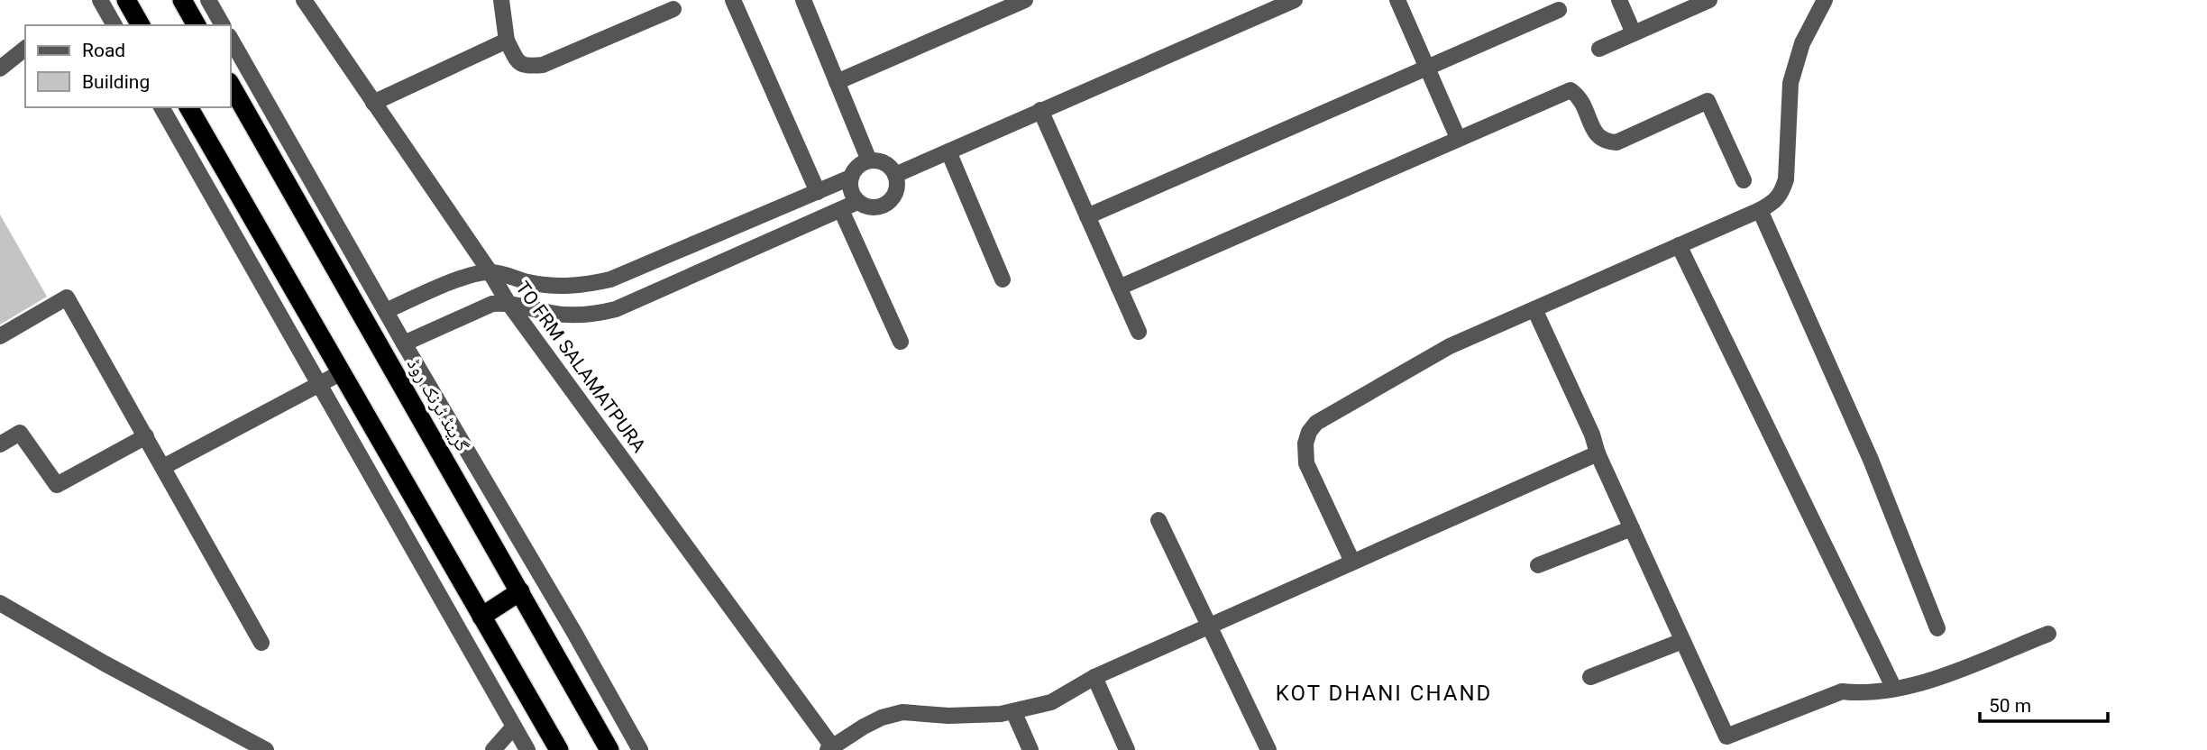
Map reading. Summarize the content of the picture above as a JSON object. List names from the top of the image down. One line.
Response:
{"streets":{"highway":["گرینڈ ٹرنک روڈ"],"street":["TO FRM SALAMATPURA"]},"districts":["KOT DHANI CHAND"],"legend":["Road","Building"],"scale_bar":"50 m"}
